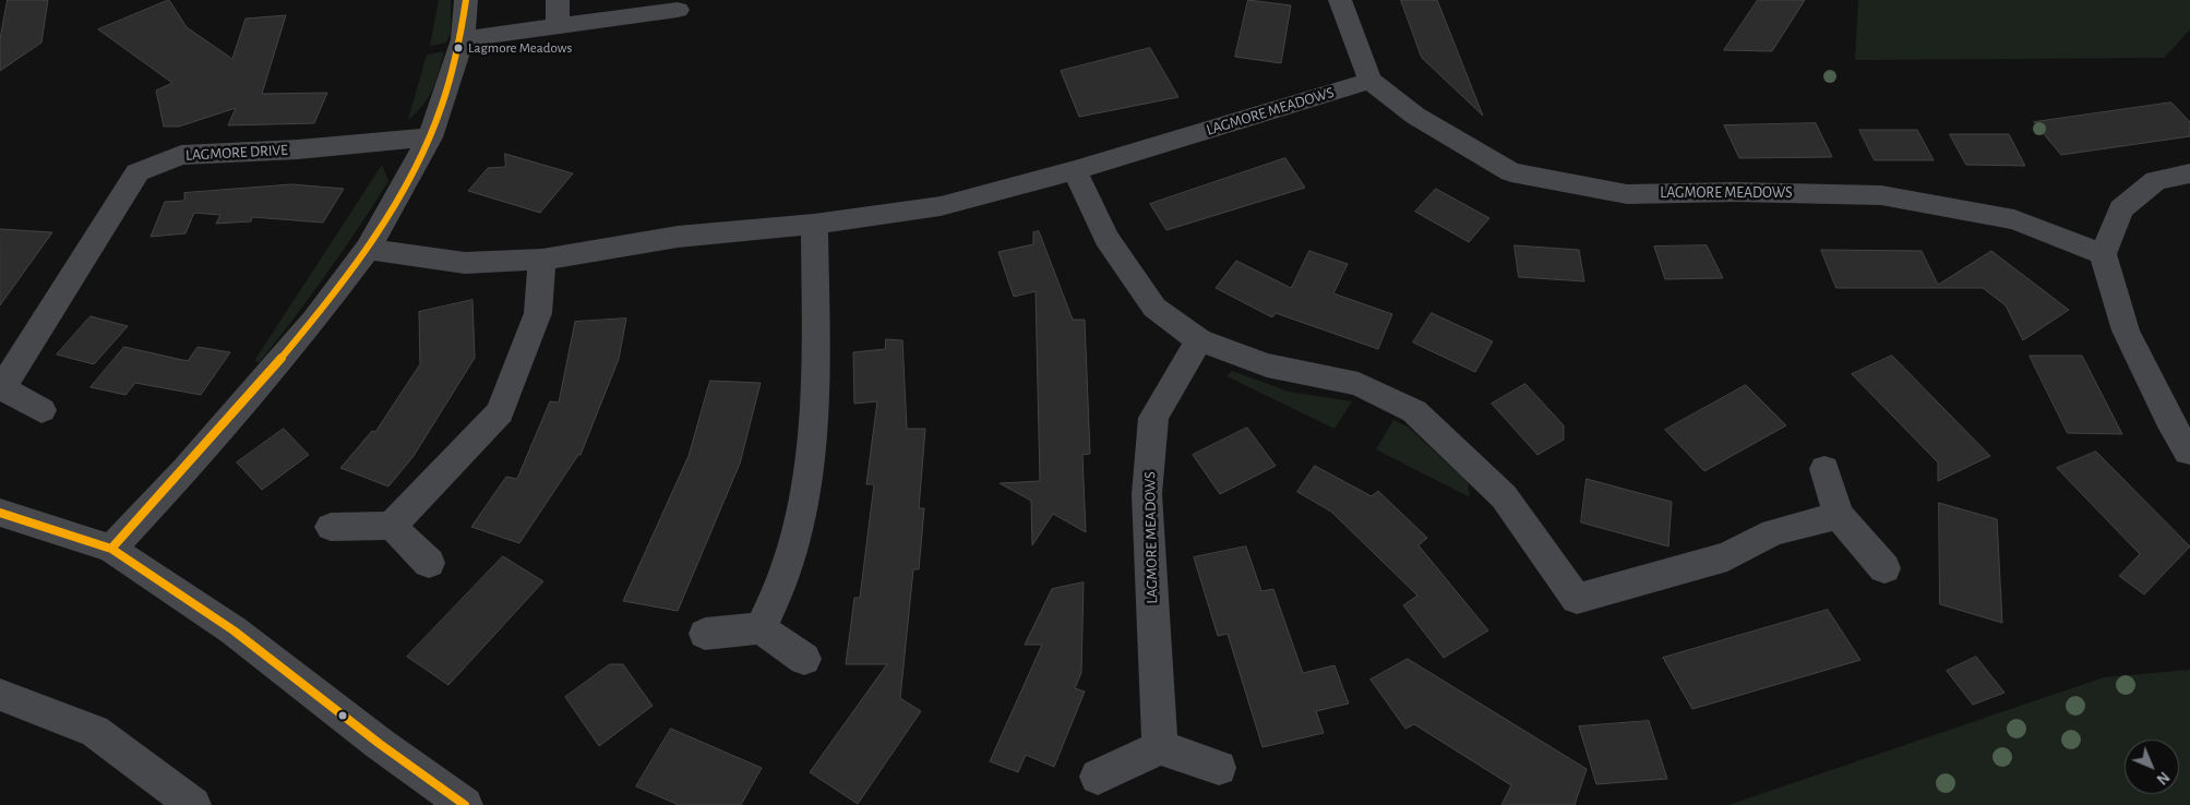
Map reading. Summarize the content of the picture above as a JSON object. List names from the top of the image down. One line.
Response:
{"streets":{"street":["LAGMORE MEADOWS","LAGMORE DRIVE"]},"places":["Lagmore Meadows"],"north":"bottom right"}
